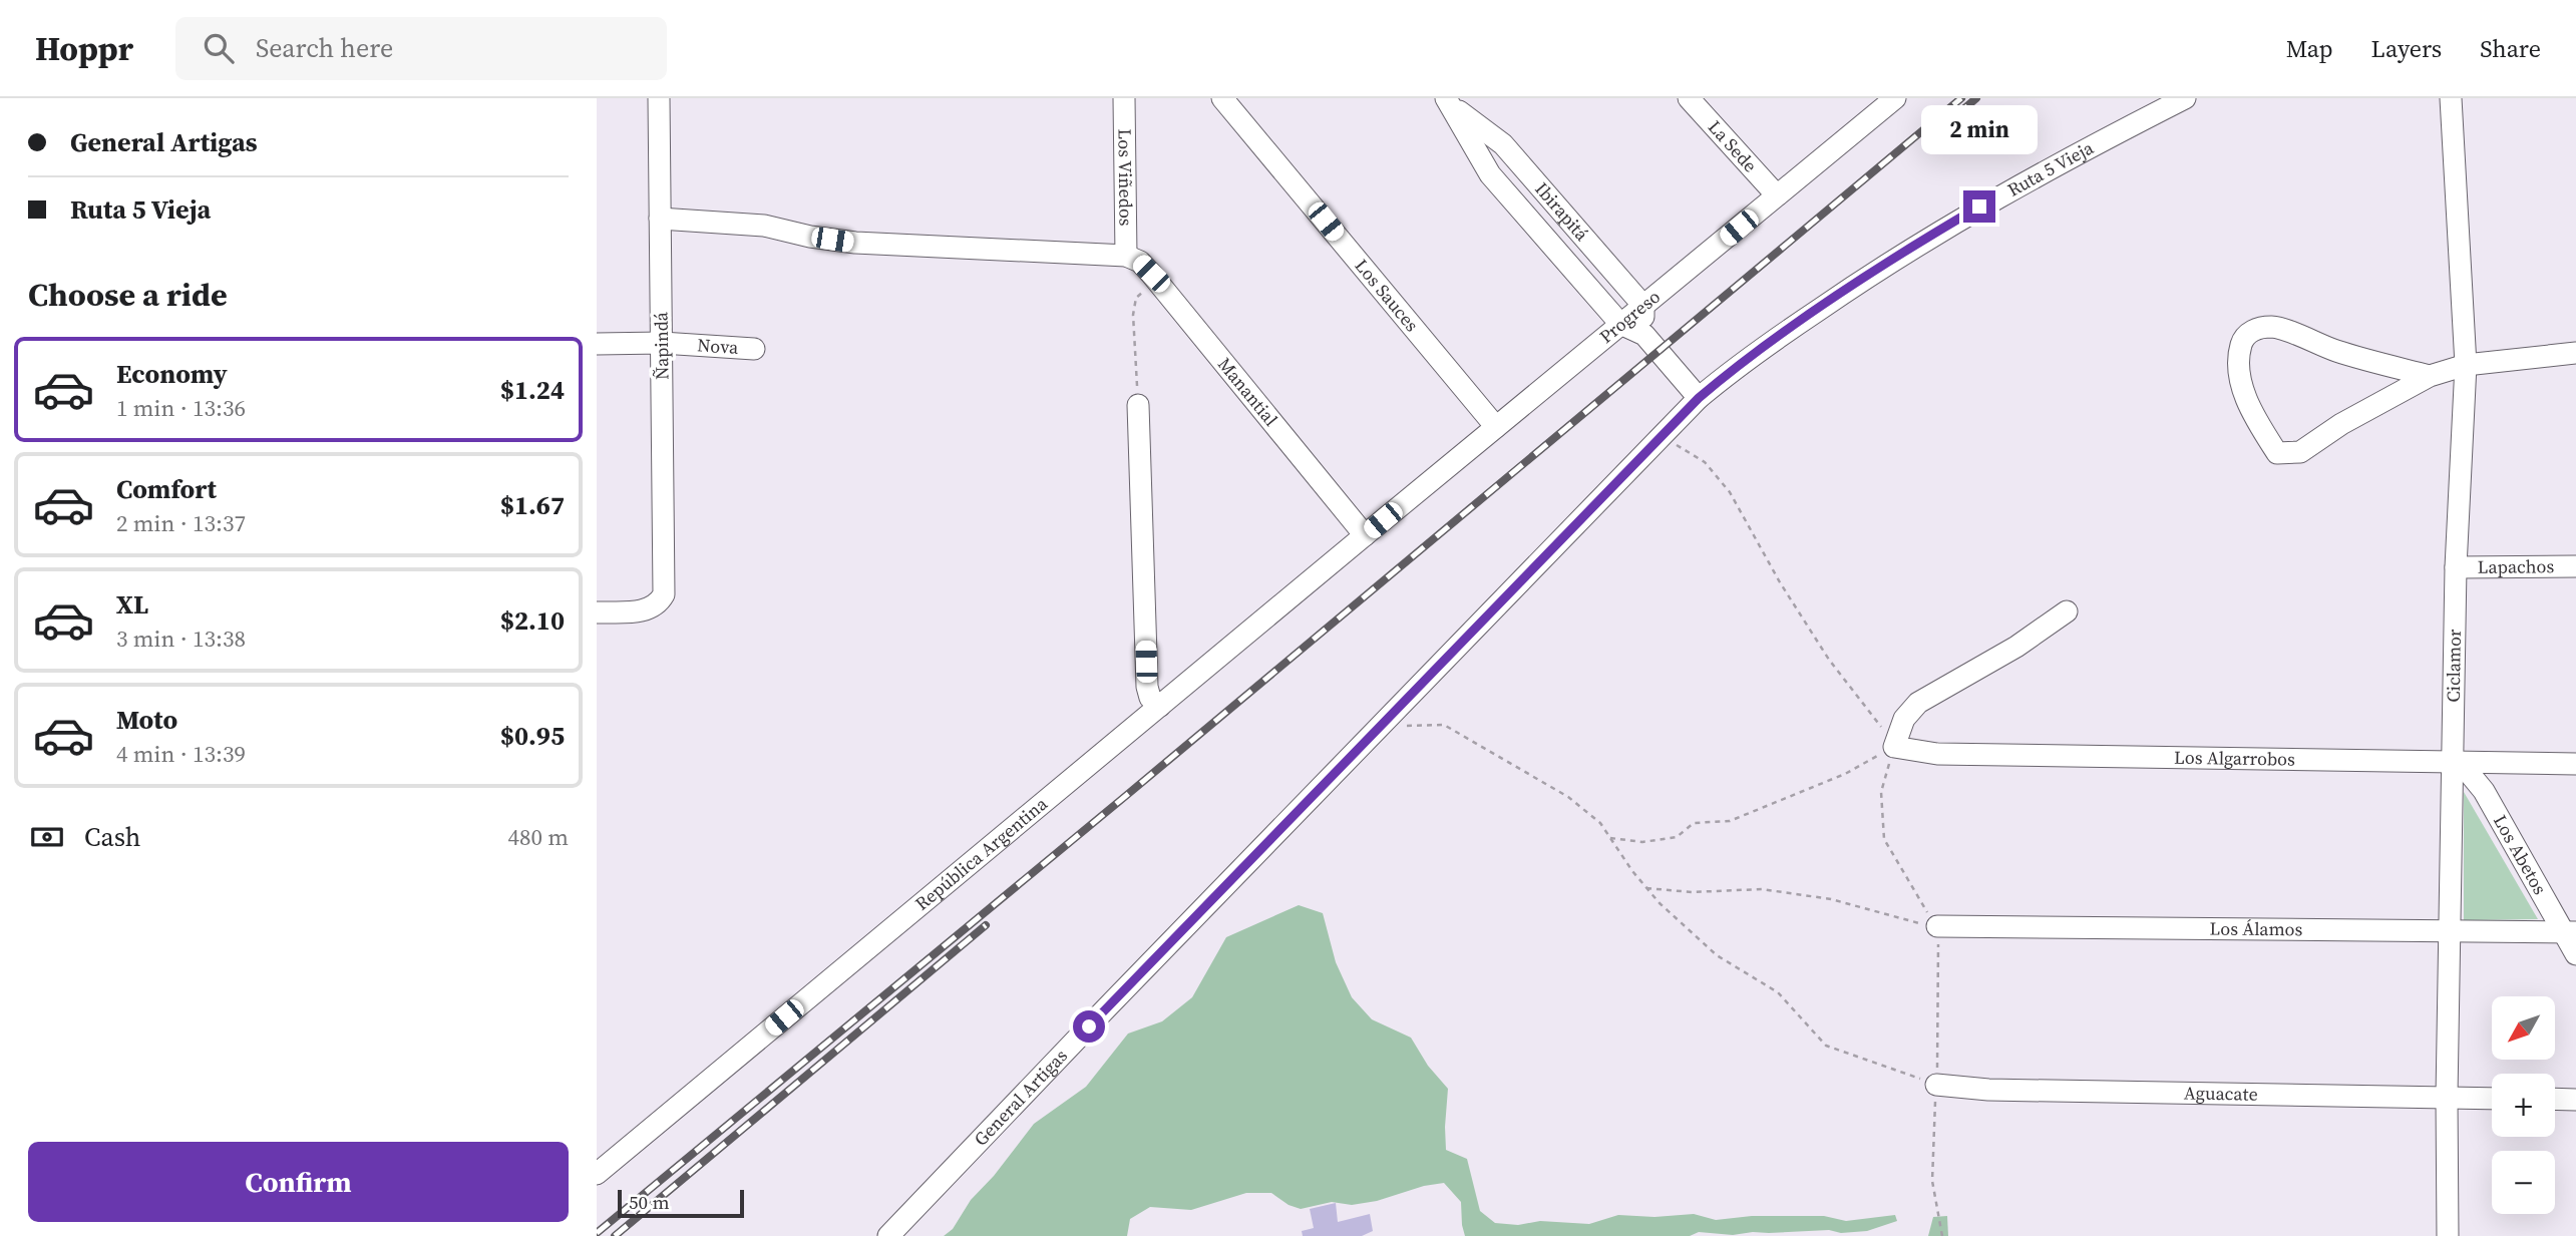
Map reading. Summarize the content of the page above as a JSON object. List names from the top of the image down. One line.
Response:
{"streets":{"street":["La Sede","Ruta 5 Vieja","Los Viñedos","Ibirapitá","Los Sauces","Progreso","Ñapindá","Nova","Manantial","Lapachos","Ciclamor","Los Algarrobos","Los Abetos","República Argentina","Los Álamos","Aguacate","General Artigas"]},"crossings":[["La Sede","Progreso"],["Ruta 5 Vieja","Ibirapitá"],["Ruta 5 Vieja","General Artigas"],["Los Viñedos","Manantial"],["Ibirapitá","Progreso"],["Los Sauces","Progreso"],["Progreso","Manantial"],["Progreso","República Argentina"],["Ñapindá","Nova"],["Manantial","República Argentina"],["Lapachos","Ciclamor"],["Ciclamor","Los Algarrobos"],["Ciclamor","Los Abetos"],["Ciclamor","Los Álamos"],["Ciclamor","Aguacate"],["Los Algarrobos","Los Abetos"],["Los Abetos","Los Álamos"]],"scale_bar":"50 m","north":"bottom left","page":{"header":"Hoppr","search":"Search here","nav":["Map","Layers","Share"],"banner":["General Artigas","Ruta 5 Vieja"],"bubble":"2 min","heading":"Choose a ride","list":[{"name":"Economy","note":"1 min · 13:36","value":"$1.24"},{"name":"Comfort","note":"2 min · 13:37","value":"$1.67"},{"name":"XL","note":"3 min · 13:38","value":"$2.10"},{"name":"Moto","note":"4 min · 13:39","value":"$0.95"}],"pay":["Cash","480 m"],"map_buttons":["+","−"],"buttons":"Confirm","scale":"50 m"}}
